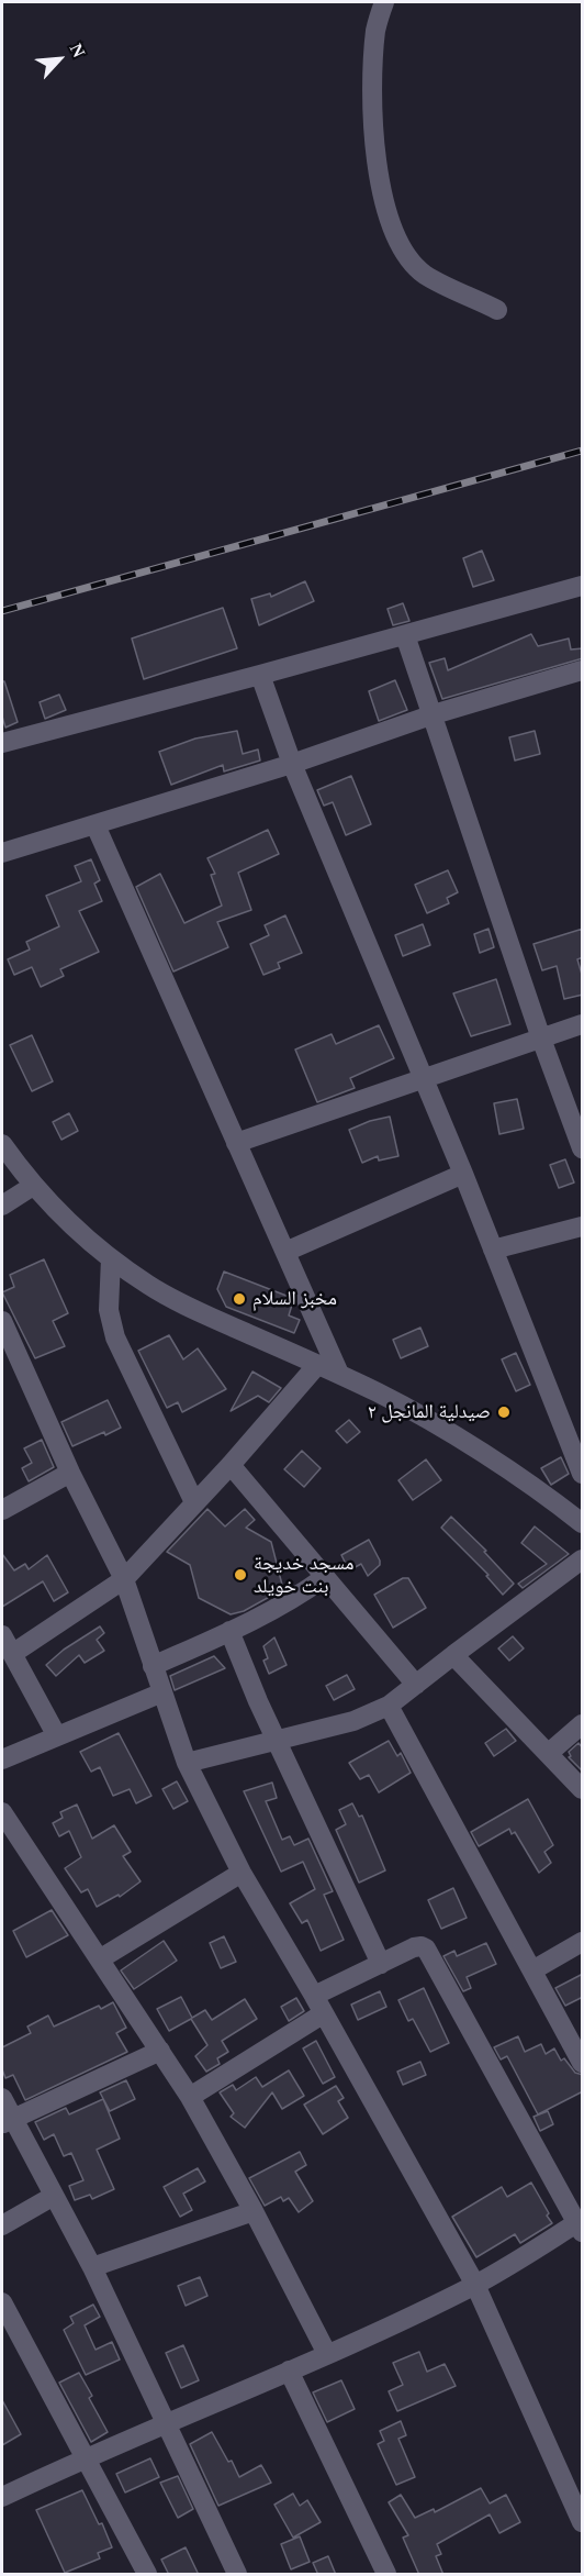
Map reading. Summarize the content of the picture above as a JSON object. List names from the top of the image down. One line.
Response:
{"places":["مخبز السلام","صيدلية المانجل ٢","مسجد خديجة بنت خويلد"],"north":"top right"}
